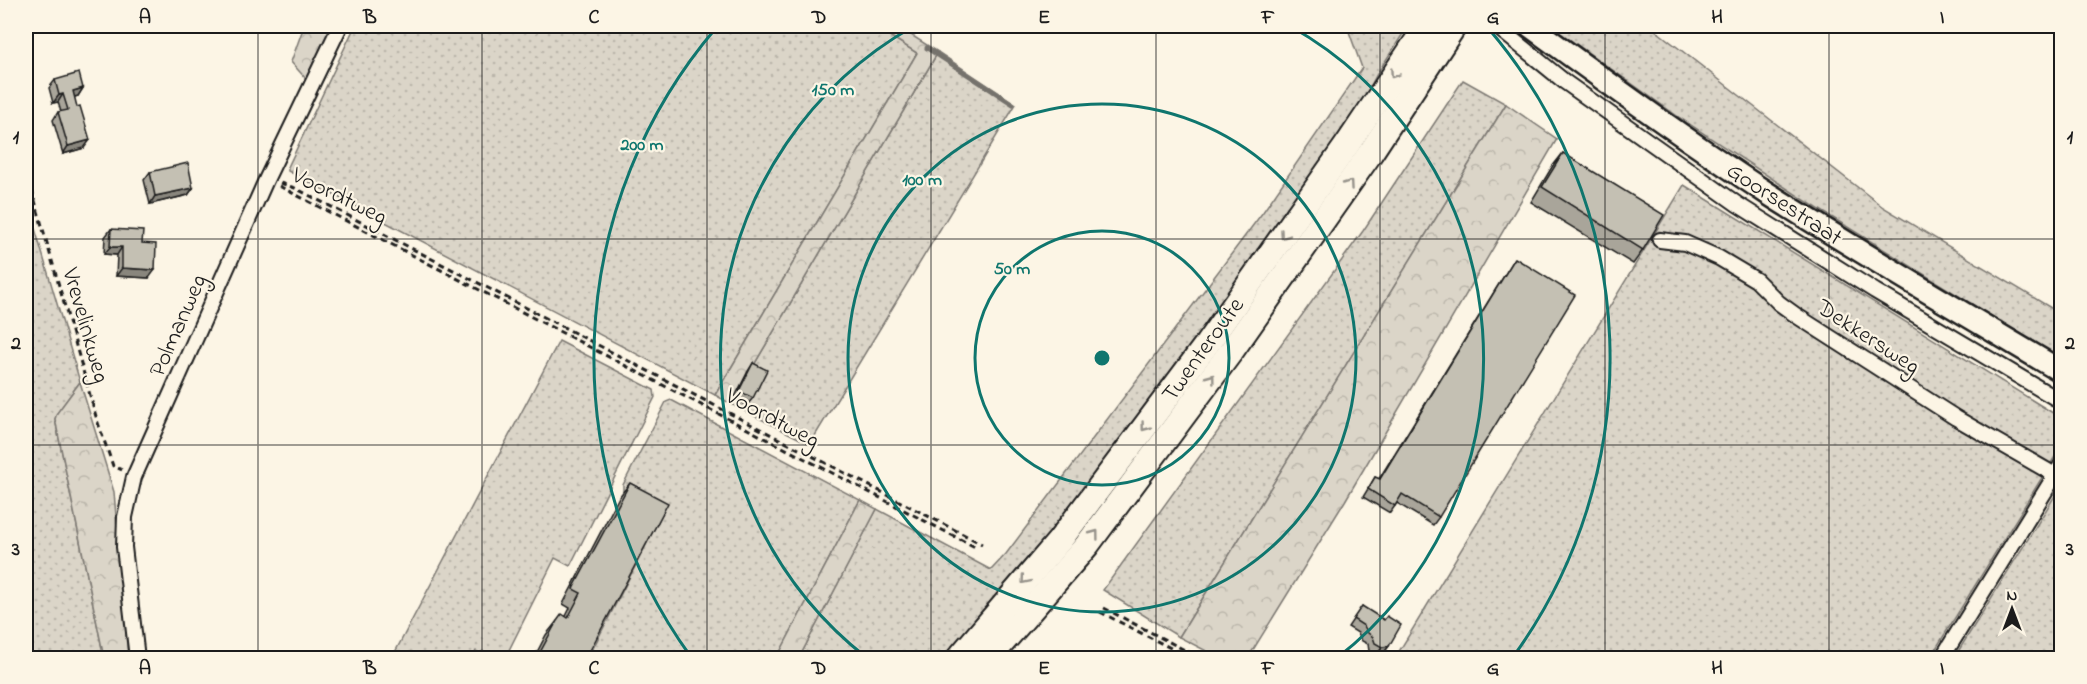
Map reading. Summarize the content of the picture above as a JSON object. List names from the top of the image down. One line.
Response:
{"streets":{"highway":["Twenteroute"],"main road":["Goorsestraat"],"street":["Polmanweg","Dekkersweg"],"path":["Voordtweg","Vrevelinkweg"]},"crossings":[["Voordtweg","Polmanweg"],["Vrevelinkweg","Polmanweg"]],"north":"top","grid":{"columns":["A","B","C","D","E","F","G","H","I"],"rows":["1","2","3"]},"rings":["150 m","200 m","100 m","50 m"]}
